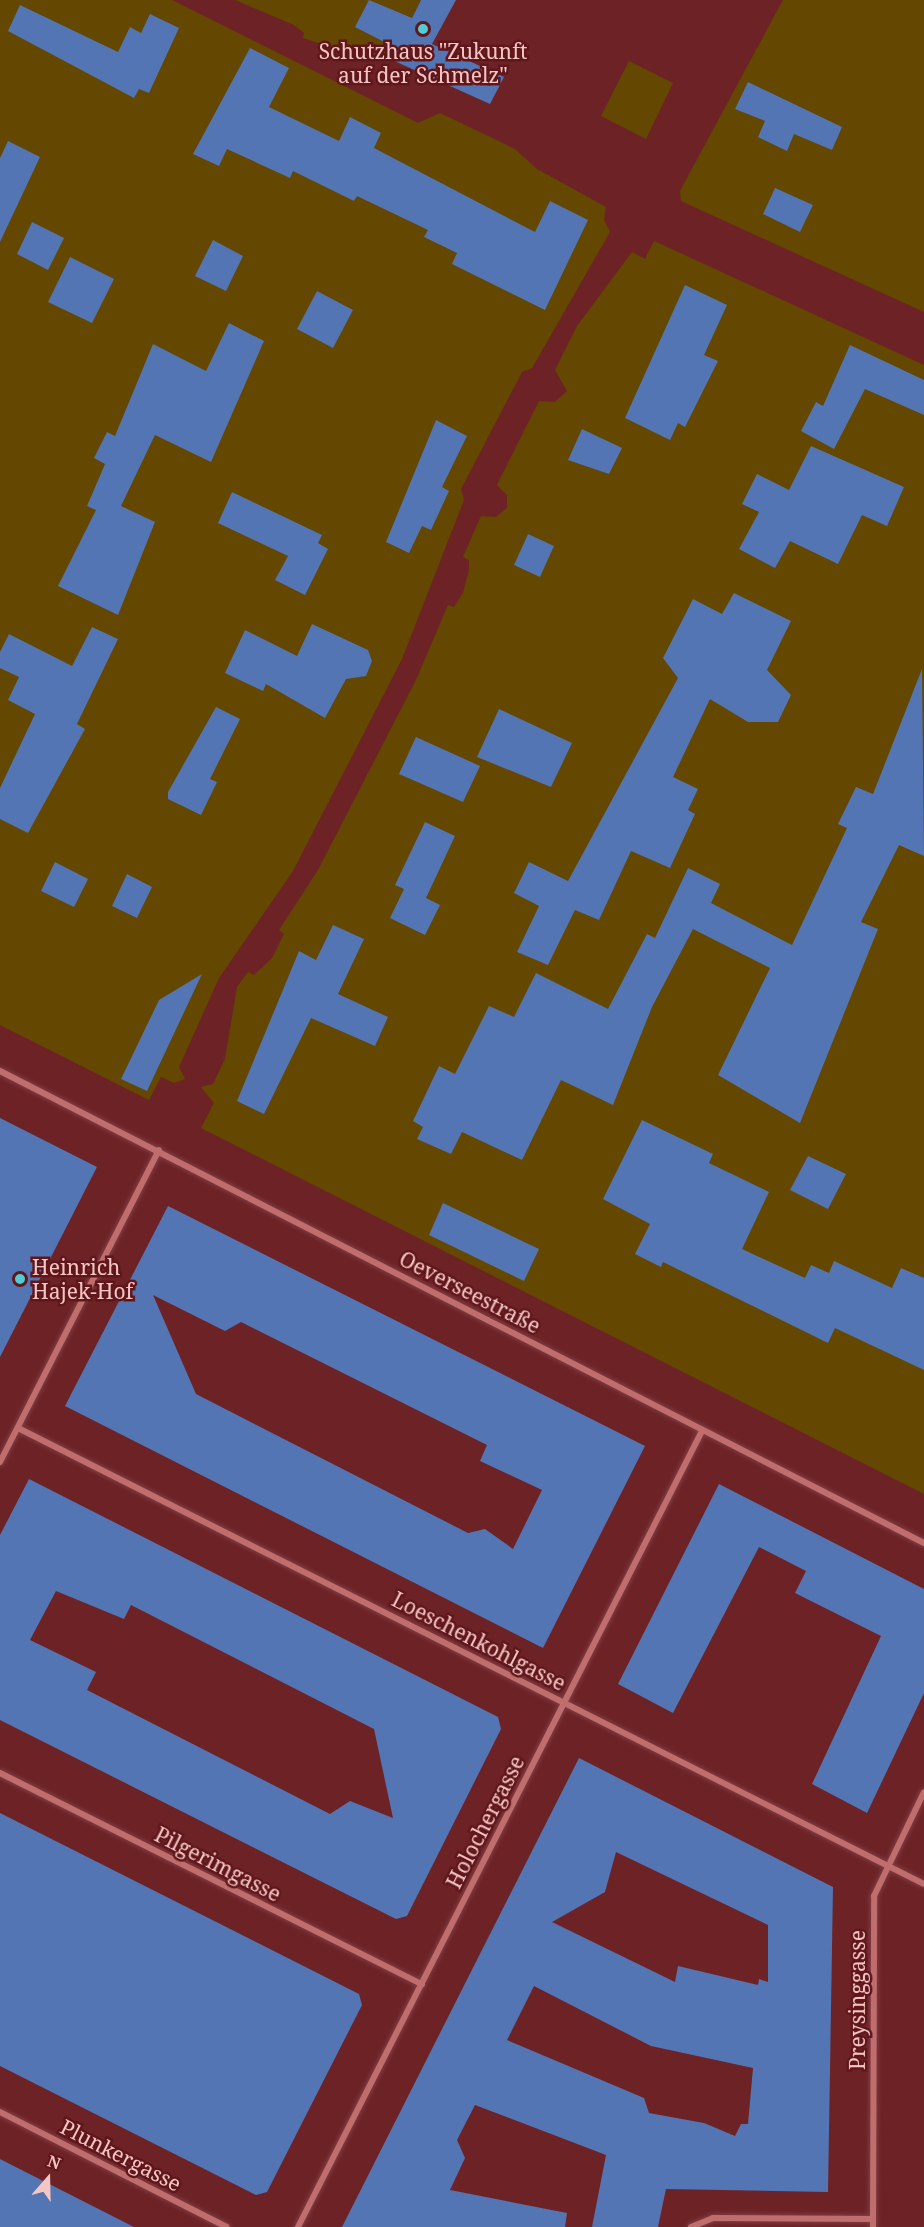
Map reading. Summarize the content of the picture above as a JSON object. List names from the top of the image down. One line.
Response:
{"streets":{"street":["Oeverseestraße","Loeschenkohlgasse","Holochergasse","Pilgerimgasse","Preysinggasse","Plunkergasse"]},"crossings":[["Oeverseestraße","Holochergasse"],["Loeschenkohlgasse","Holochergasse"],["Loeschenkohlgasse","Preysinggasse"],["Holochergasse","Pilgerimgasse"]],"places":["Schutzhaus \"Zukunft auf der Schmelz\"","Heinrich Hajek-Hof"],"north":"top"}
